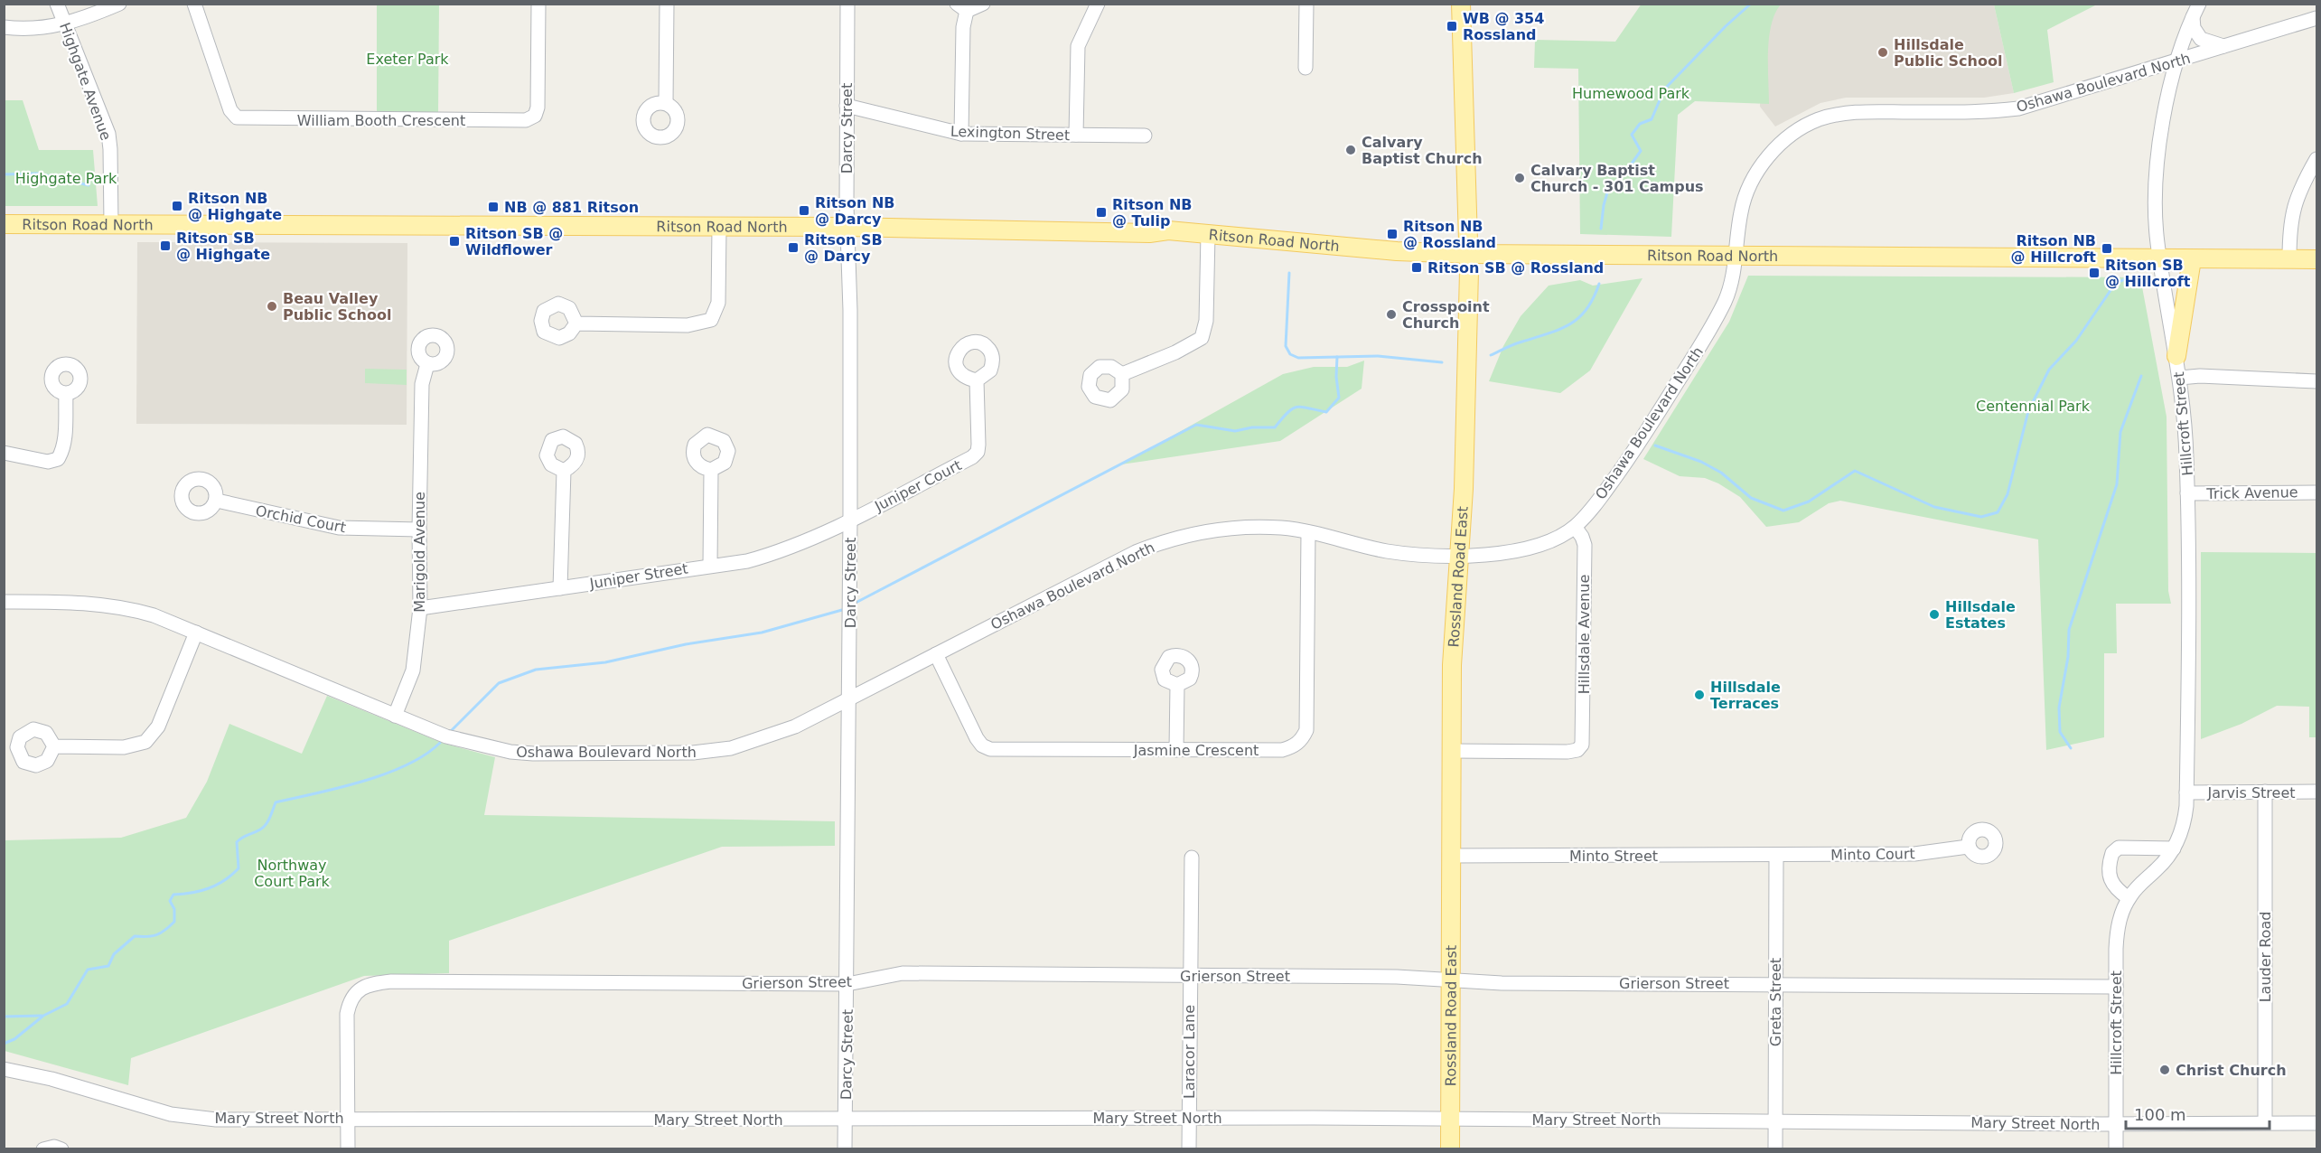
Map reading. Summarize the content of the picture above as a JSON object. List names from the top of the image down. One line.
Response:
{"streets":{"main road":["Ritson Road North","Rossland Road East"],"street":["Highgate Avenue","Oshawa Boulevard North","William Booth Crescent","Darcy Street","Lexington Street","Hillcroft Street","Juniper Court","Trick Avenue","Orchid Court","Marigold Avenue","Juniper Street","Hillsdale Avenue","Jasmine Crescent","Jarvis Street","Minto Court","Minto Street","Lauder Road","Grierson Street","Greta Street","Laracor Lane","Mary Street North"]},"crossings":[["Highgate Avenue","Ritson Road North"],["Oshawa Boulevard North","Darcy Street"],["Oshawa Boulevard North","Ritson Road North"],["Oshawa Boulevard North","Hillcroft Street"],["Oshawa Boulevard North","Marigold Avenue"],["Oshawa Boulevard North","Rossland Road East"],["Oshawa Boulevard North","Hillsdale Avenue"],["Oshawa Boulevard North","Jasmine Crescent"],["Darcy Street","Lexington Street"],["Darcy Street","Ritson Road North"],["Darcy Street","Juniper Court"],["Darcy Street","Juniper Street"],["Darcy Street","Grierson Street"],["Darcy Street","Mary Street North"],["Ritson Road North","Hillcroft Street"],["Ritson Road North","Rossland Road East"],["Hillcroft Street","Trick Avenue"],["Hillcroft Street","Jarvis Street"],["Hillcroft Street","Grierson Street"],["Hillcroft Street","Mary Street North"],["Juniper Court","Juniper Street"],["Orchid Court","Marigold Avenue"],["Marigold Avenue","Juniper Street"],["Rossland Road East","Hillsdale Avenue"],["Rossland Road East","Minto Street"],["Rossland Road East","Grierson Street"],["Rossland Road East","Mary Street North"],["Jarvis Street","Lauder Road"],["Minto Court","Minto Street"],["Minto Court","Greta Street"],["Minto Street","Greta Street"],["Lauder Road","Mary Street North"],["Grierson Street","Greta Street"],["Grierson Street","Laracor Lane"],["Grierson Street","Mary Street North"],["Greta Street","Mary Street North"],["Laracor Lane","Mary Street North"]],"parks":["Exeter Park","Humewood Park","Highgate Park","Centennial Park","Northway Court Park"],"places":{"transit":["WB @ 354 Rossland","Ritson NB @ Highgate","NB @ 881 Ritson","Ritson NB @ Darcy","Ritson NB @ Tulip","Ritson NB @ Rossland","Ritson SB @ Wildflower","Ritson SB @ Highgate","Ritson SB @ Darcy","Ritson NB @ Hillcroft","Ritson SB @ Rossland","Ritson SB @ Hillcroft"],"other":["Hillsdale Public School","Calvary Baptist Church","Calvary Baptist Church - 301 Campus","Beau Valley Public School","Crosspoint Church","Hillsdale Estates","Hillsdale Terraces","Christ Church"]},"scale_bar":"100 m"}
